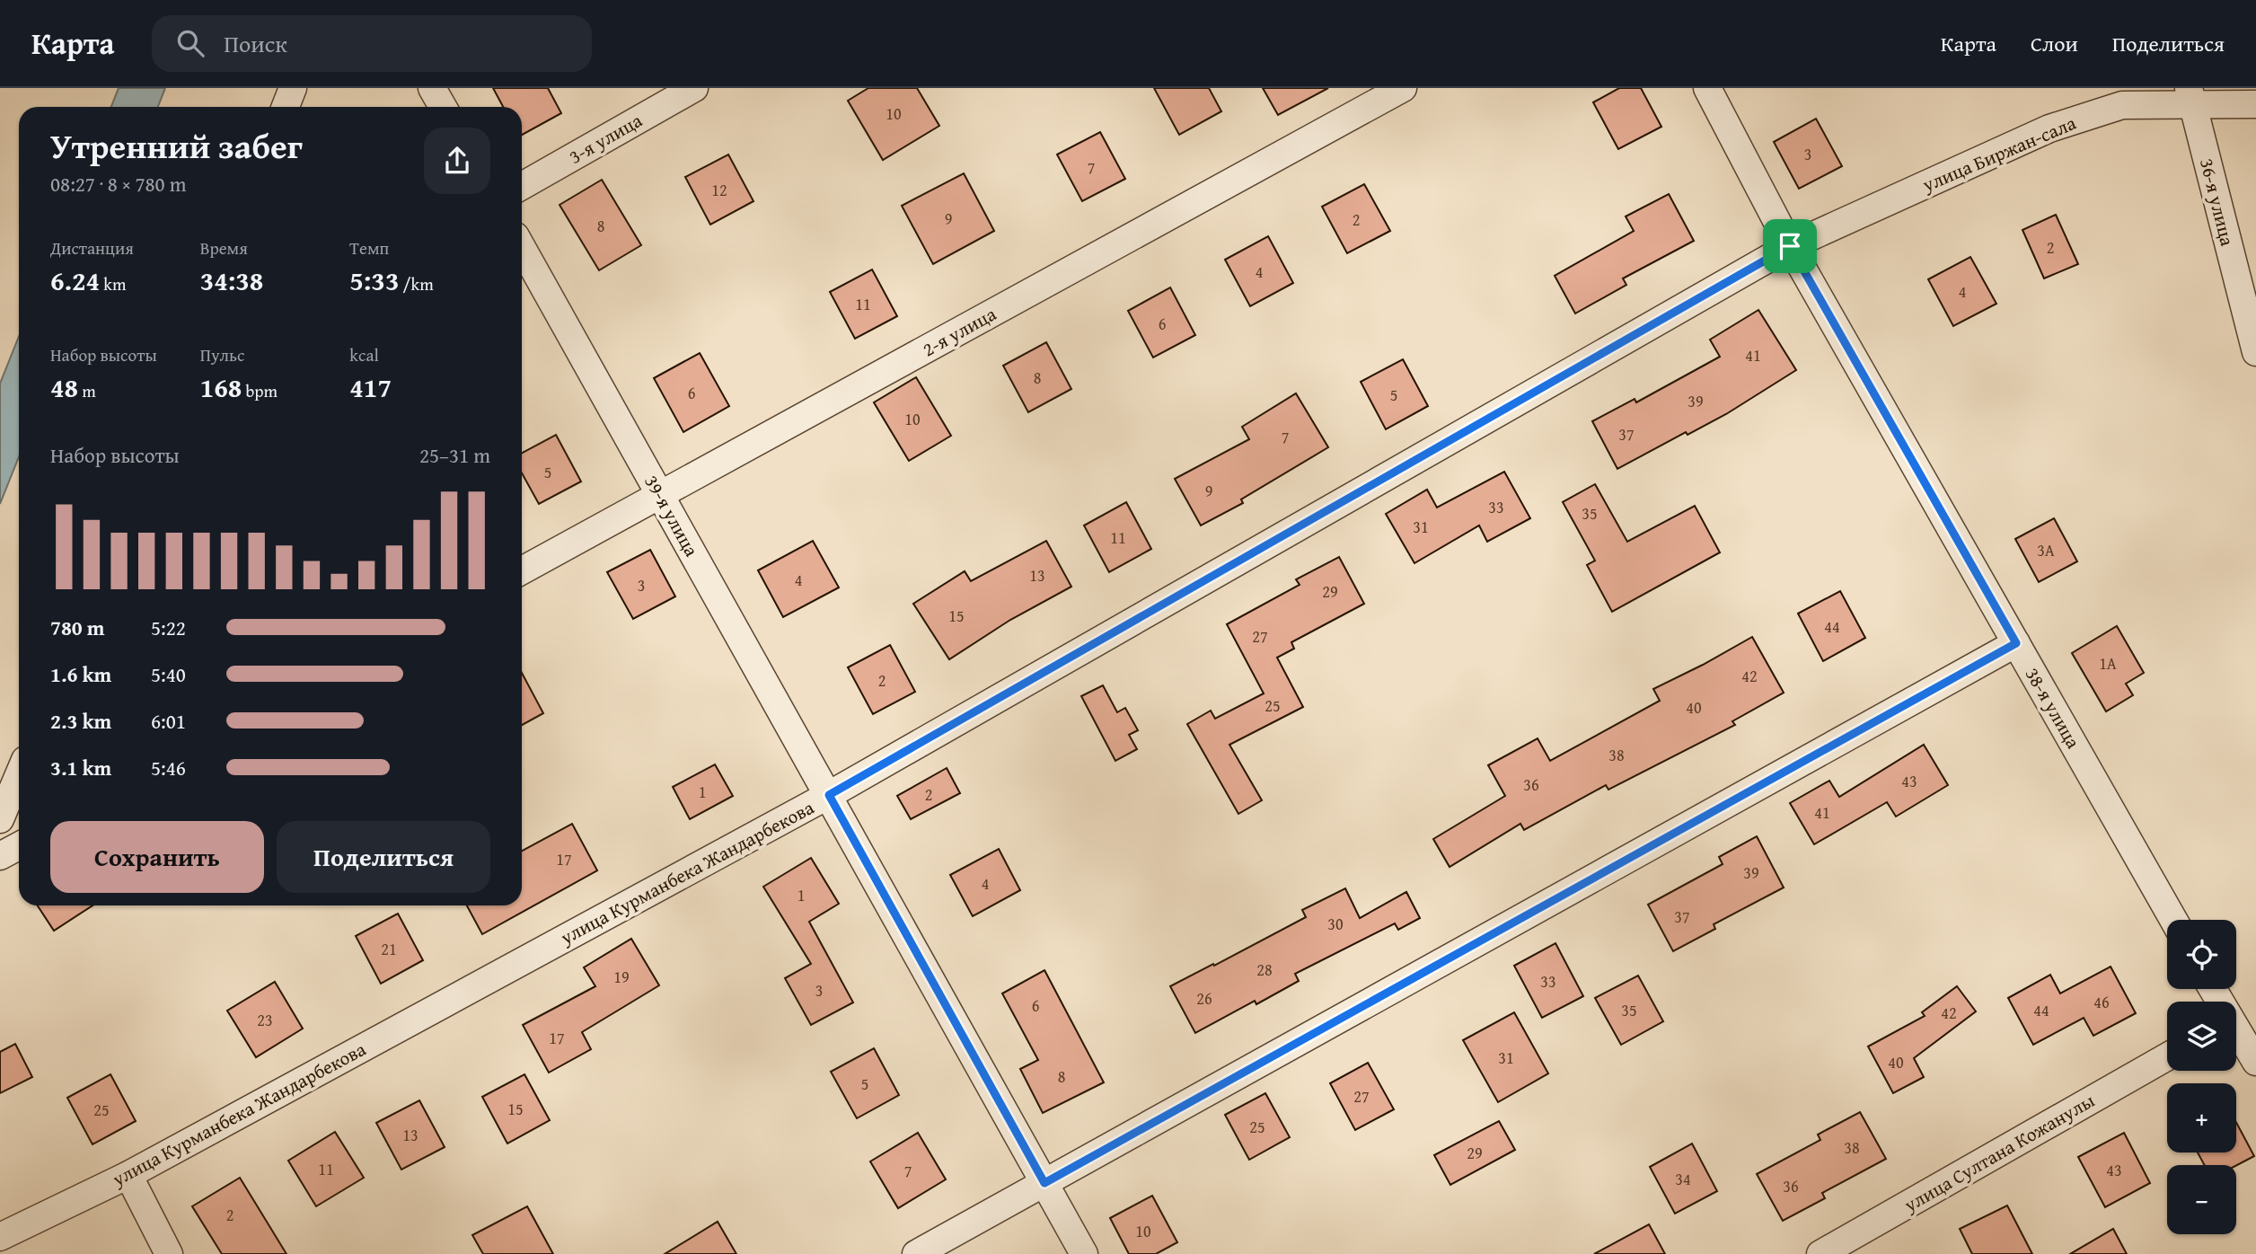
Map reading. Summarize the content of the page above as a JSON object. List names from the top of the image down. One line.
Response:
{"streets":{"street":["3-я улица","улица Биржан-сала","36-я улица","2-я улица","39-я улица","38-я улица","улица Курманбека Жандарбекова","улица Султана Кожанулы"]},"crossings":[["улица Биржан-сала","36-я улица"],["улица Биржан-сала","38-я улица"],["улица Биржан-сала","улица Курманбека Жандарбекова"],["2-я улица","39-я улица"],["39-я улица","улица Курманбека Жандарбекова"],["38-я улица","улица Курманбека Жандарбекова"]],"house_numbers":["10","3","7","12","9","2","8","2","4","4","11","6","41","8","6","5","39","10","37","7","5","9","33","35","31","11","3А","13","4","3","29","15","44","27","1А","42","2","25","40","38","43","36","1","2","41","17","39","4","1","37","30","21","28","19","33","3","26","46","6","35","44","42","23","17","31","40","8","5","27","15","25","25","13","38","29","11","43","7","34","36","2","10"],"page":{"header":"Карта","search":"Поиск","nav":["Карта","Слои","Поделиться"],"heading":["Утренний забег","08:27 · 8 × 780 m"],"stats":[["Дистанция","6.24 km"],["Время","34:38"],["Темп","5:33 /km"],["Набор высоты","48 m"],["Пульс","168 bpm"],["kcal","417"]],"chart":["Набор высоты","25–31 m"],"list":[{"name":"780 m","note":"5:22"},{"name":"1.6 km","note":"5:40"},{"name":"2.3 km","note":"6:01"},{"name":"3.1 km","note":"5:46"}],"buttons":["Сохранить","Поделиться"],"map_buttons":["+","−"]}}
